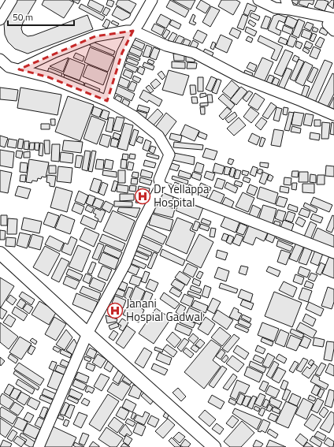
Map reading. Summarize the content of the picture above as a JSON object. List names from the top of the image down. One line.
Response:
{"places":{"hospital":["Dr Yellappa Hospital","Janani Hospial Gadwal"]},"scale_bar":"50 m"}
